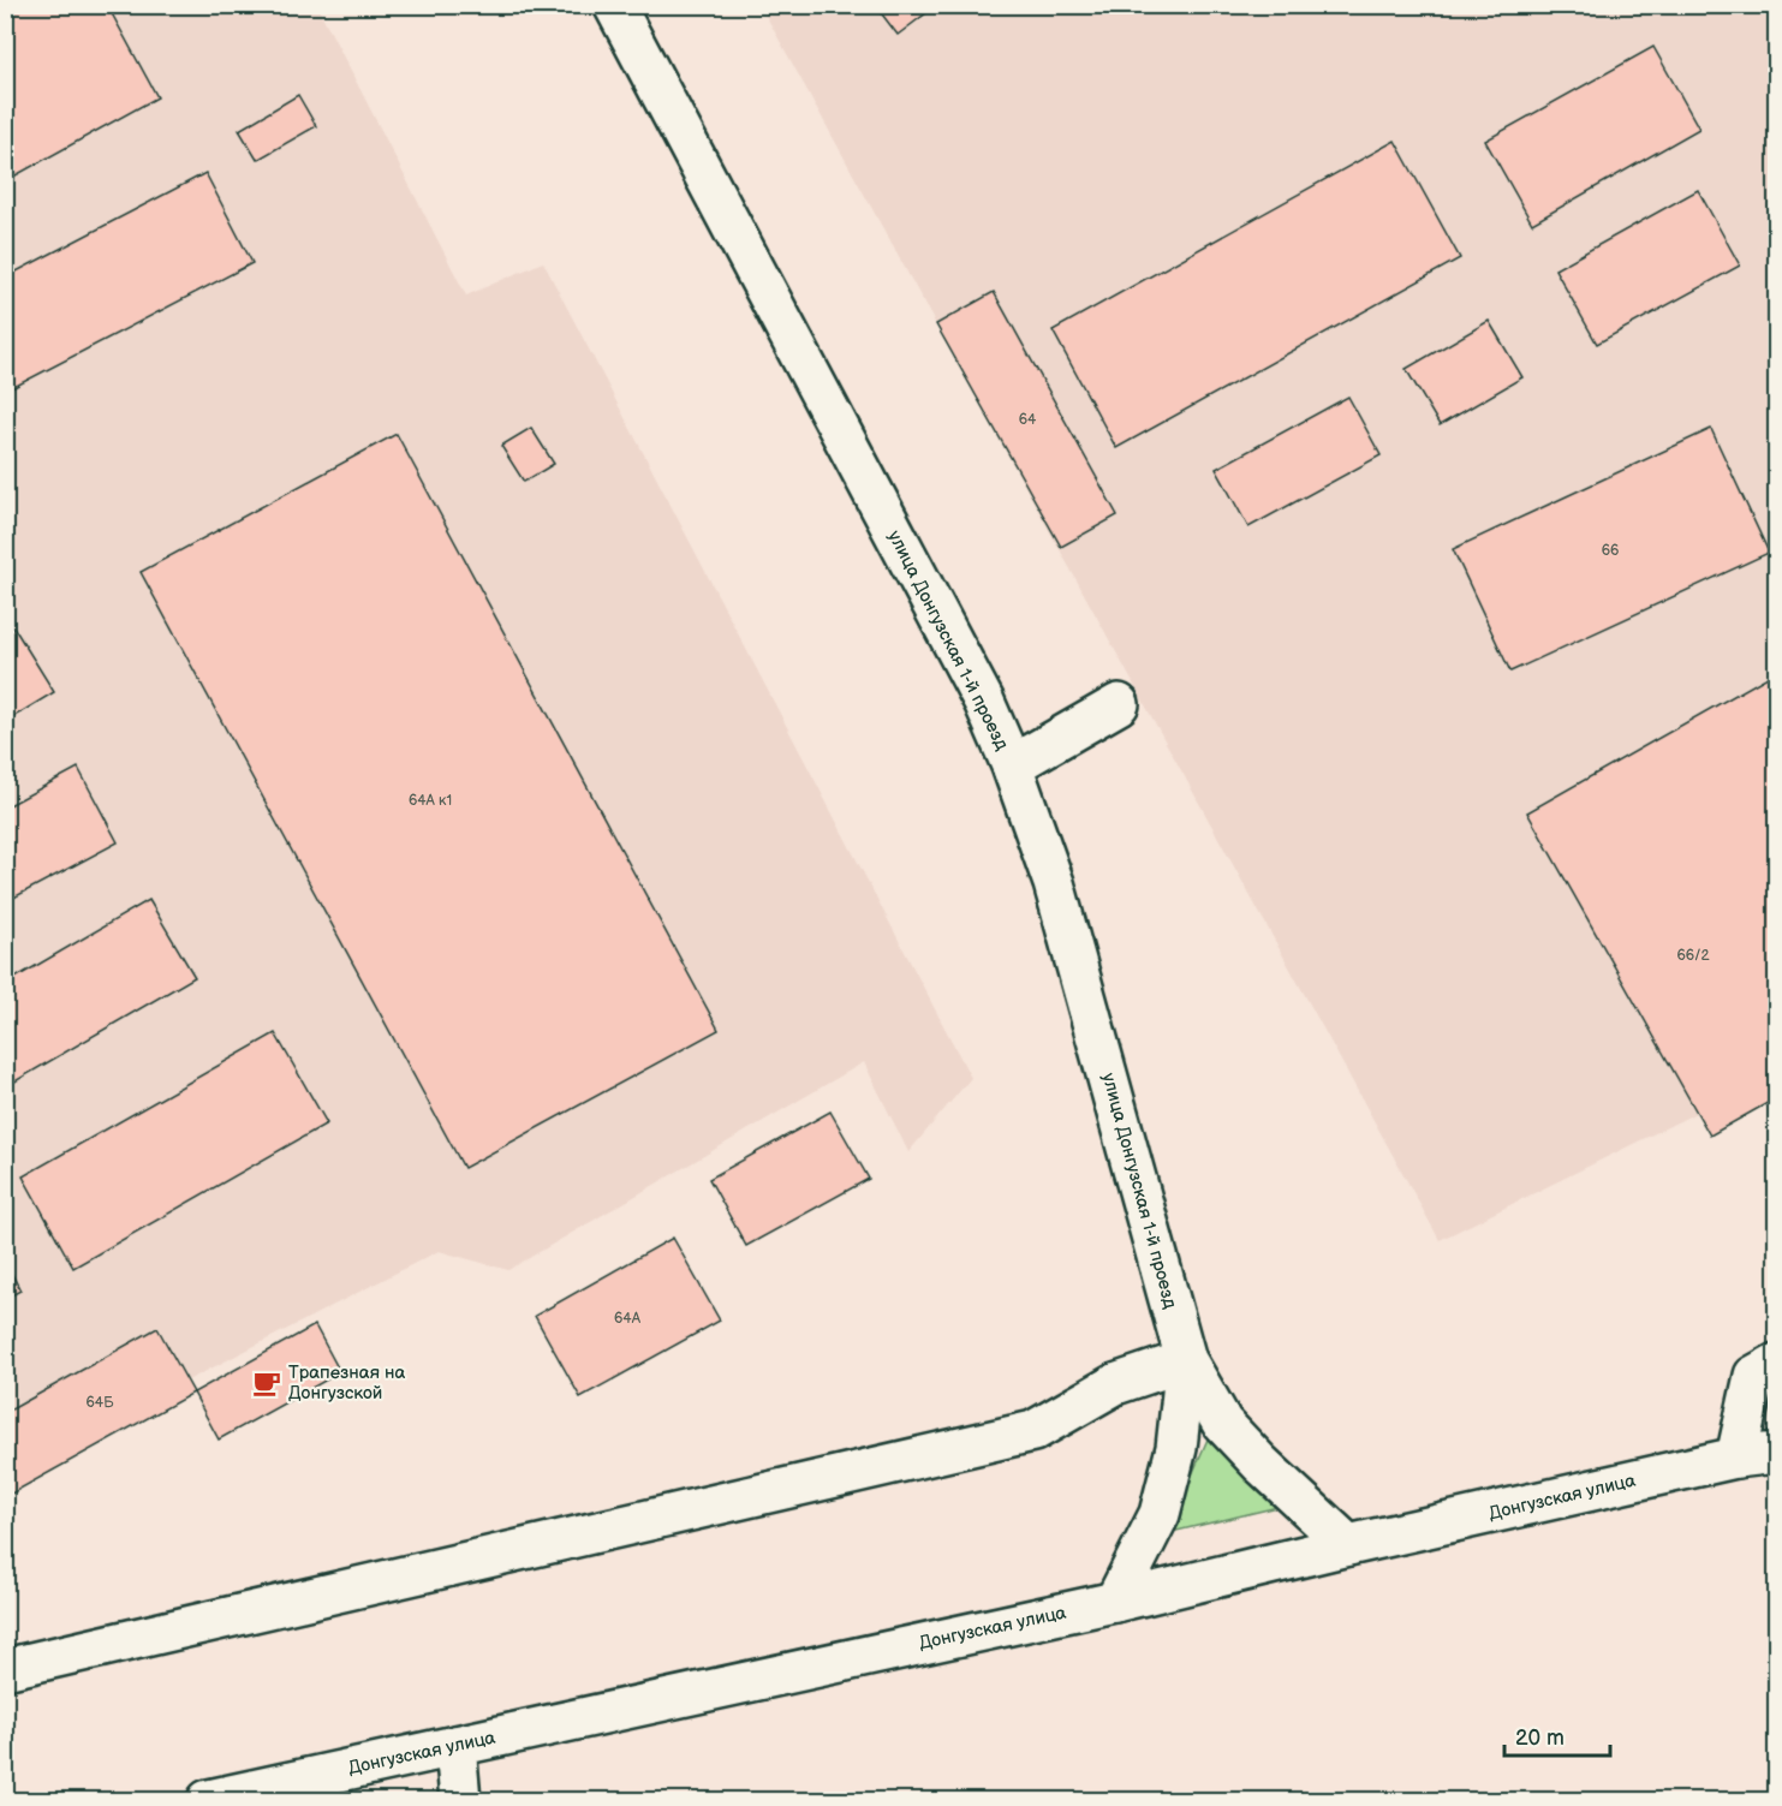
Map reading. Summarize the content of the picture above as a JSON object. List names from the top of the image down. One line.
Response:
{"streets":{"main road":["улица Донгузская 1-й проезд","Донгузская улица"]},"places":{"cafe":["Трапезная на Донгузской"]},"house_numbers":["64","66","64А к1","66/2","64А","64Б"],"scale_bar":"20 m"}
